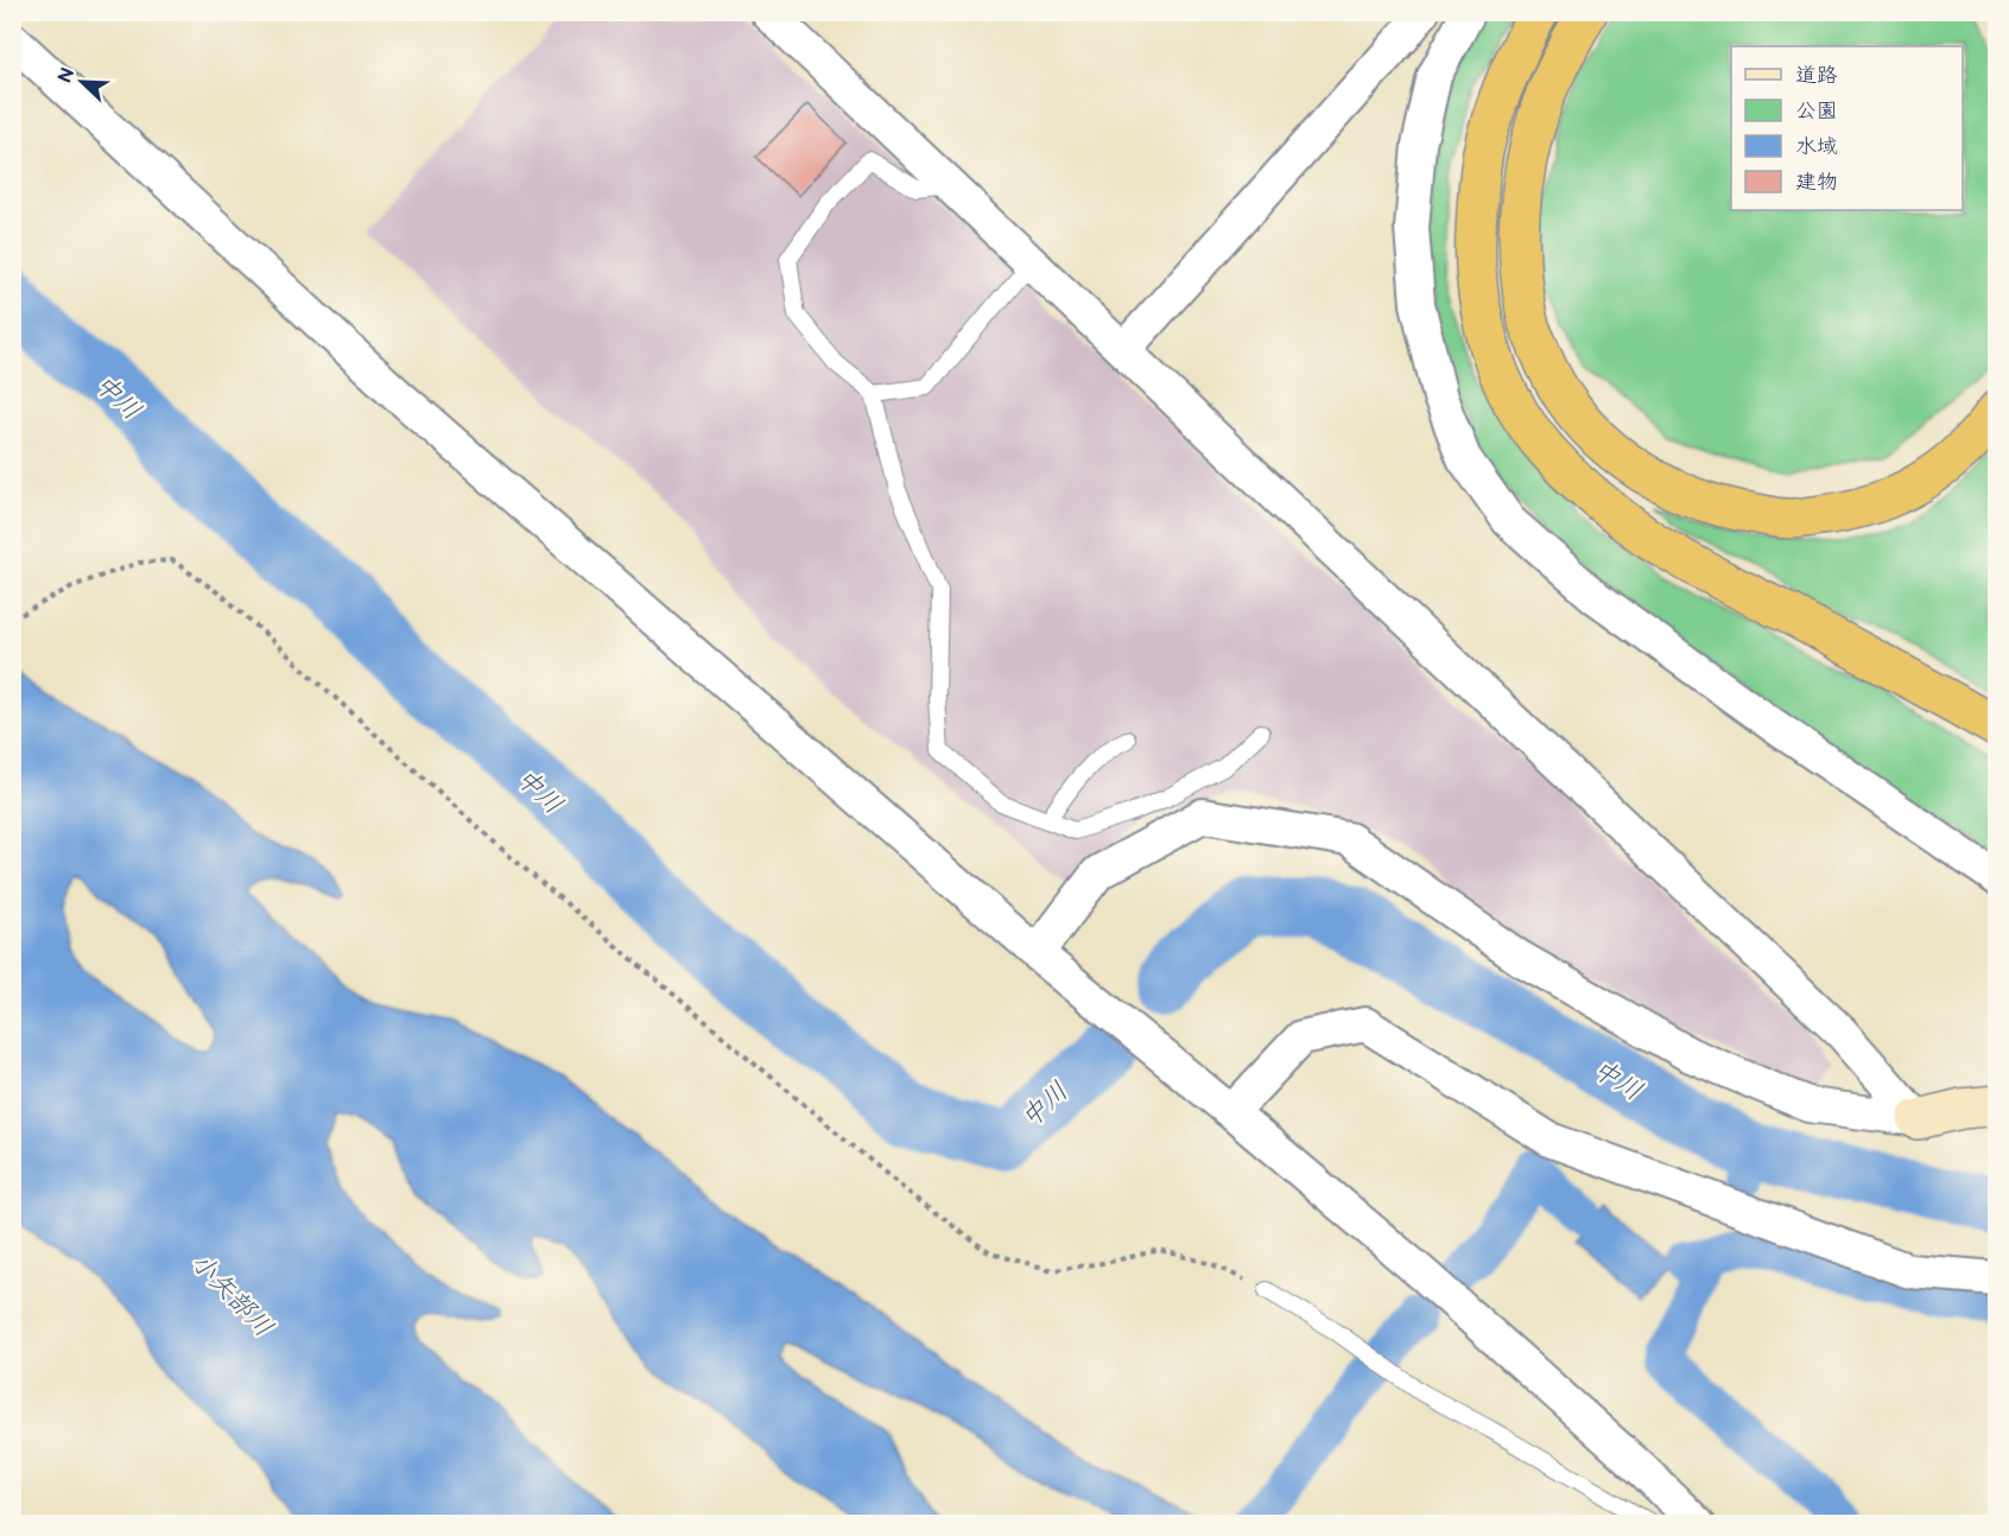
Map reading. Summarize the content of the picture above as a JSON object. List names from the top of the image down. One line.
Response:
{"water":["中川","小矢部川"],"legend":["道路","公園","水域","建物"],"north":"top left"}
